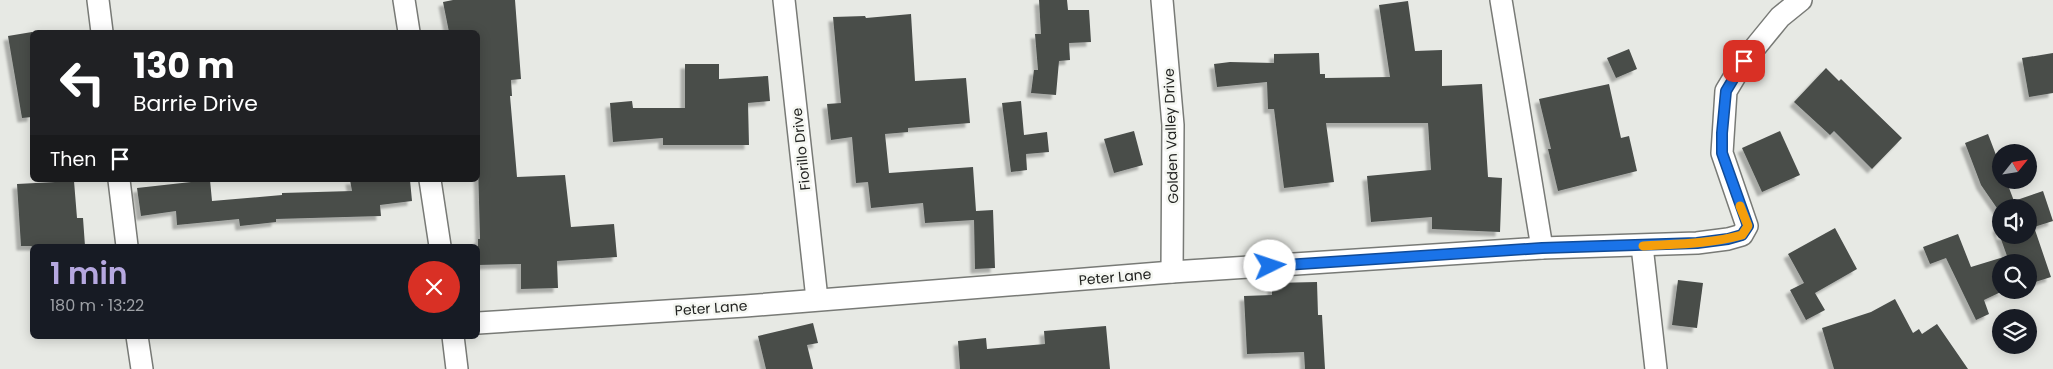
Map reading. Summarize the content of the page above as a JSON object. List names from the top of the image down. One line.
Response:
{"streets":{"street":["Golden Valley Drive","Fiorillo Drive","Peter Lane"]},"crossings":[["Golden Valley Drive","Peter Lane"],["Fiorillo Drive","Peter Lane"]],"north":"top right","page":{"turn":["130 m","Barrie Drive"],"then":"Then","heading":["1 min","180 m · 13:22"]}}
